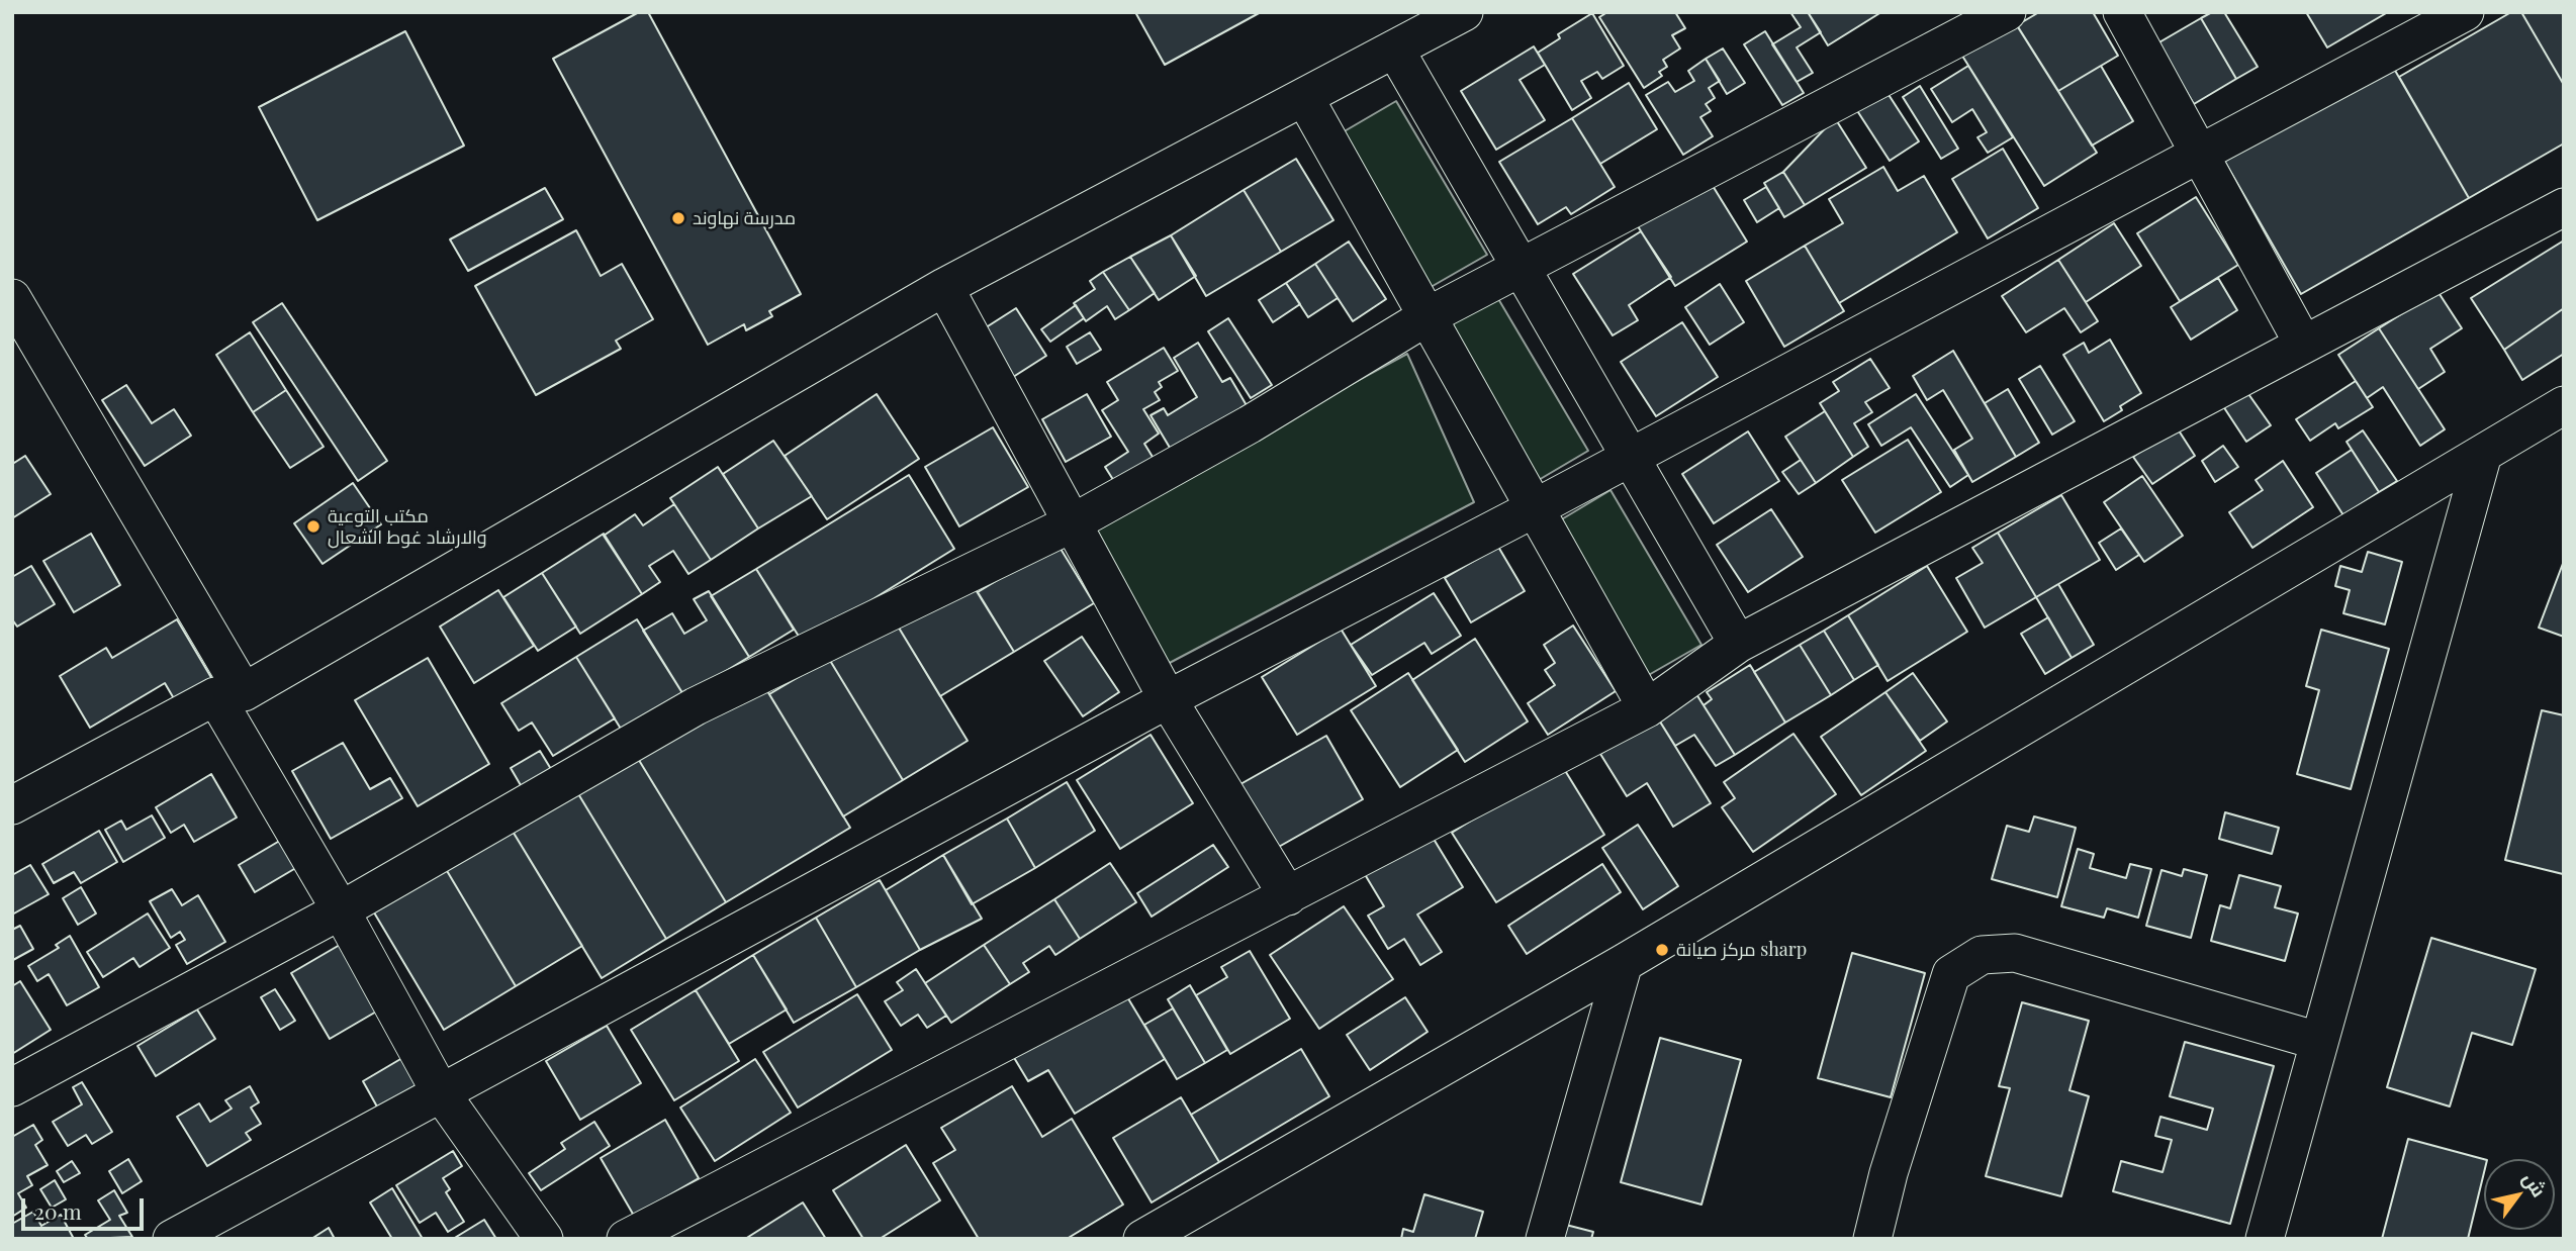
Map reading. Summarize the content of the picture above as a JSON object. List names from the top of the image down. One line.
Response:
{"places":["مدرسة نهاوند","مكتب التوعية والارشاد غوط الشعال","مركز صيانة sharp"],"scale_bar":"20 m","north":"top right"}
